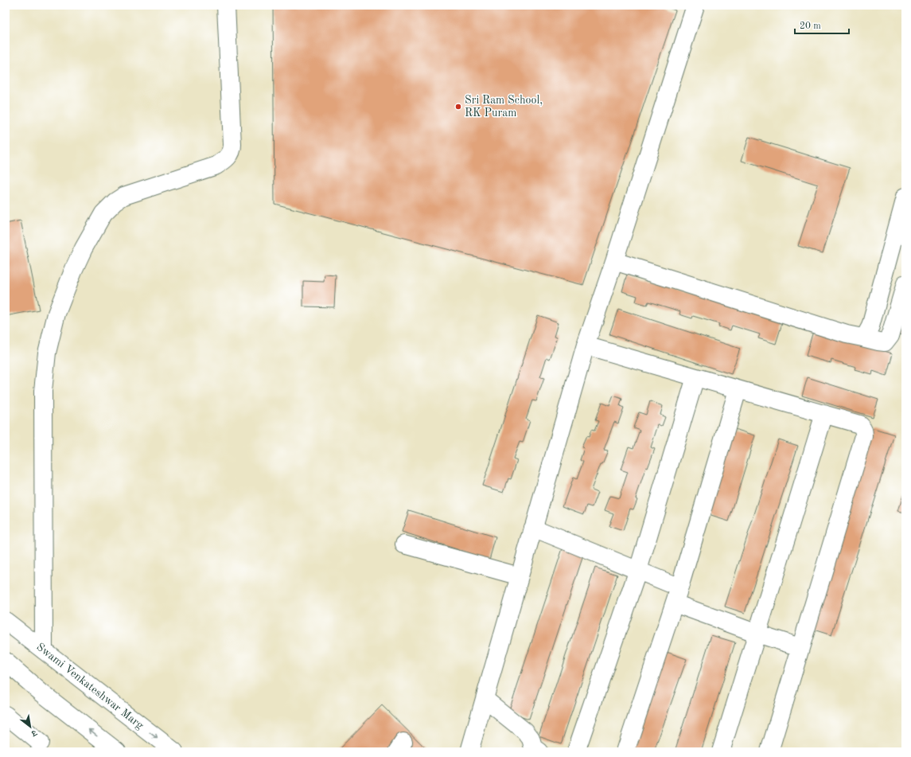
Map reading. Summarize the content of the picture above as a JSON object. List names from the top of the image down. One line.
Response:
{"streets":{"street":["Swami Venkateshwar Marg"]},"places":["Sri Ram School, RK Puram"],"scale_bar":"20 m","north":"bottom right"}
